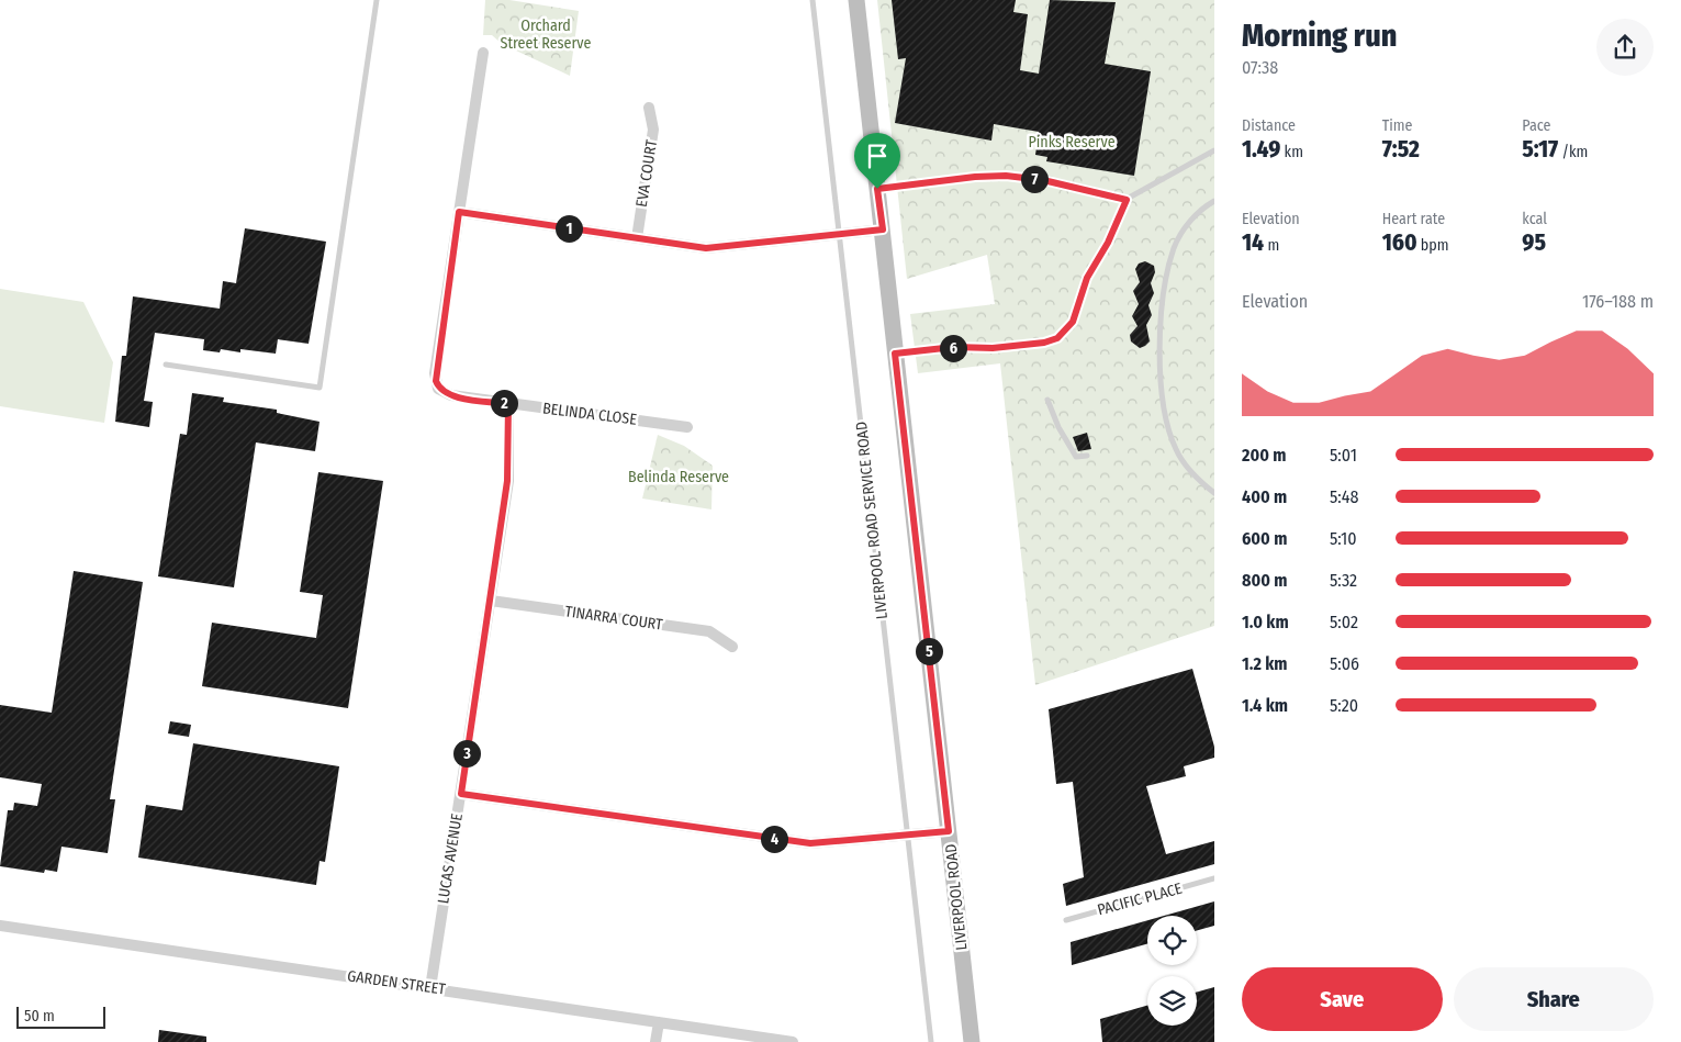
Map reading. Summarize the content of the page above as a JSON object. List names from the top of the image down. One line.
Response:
{"streets":{"main road":["LIVERPOOL ROAD"],"street":["EVA COURT","BELINDA CLOSE","TINARRA COURT","LUCAS AVENUE","GARDEN STREET"],"lane":["LIVERPOOL ROAD SERVICE ROAD","PACIFIC PLACE"]},"crossings":[["BELINDA CLOSE","LUCAS AVENUE"],["TINARRA COURT","LUCAS AVENUE"],["LUCAS AVENUE","GARDEN STREET"]],"parks":["Orchard Street Reserve","Pinks Reserve","Belinda Reserve"],"scale_bar":"50 m","page":{"heading":["Morning run","07:38"],"stats":[["Distance","1.49 km"],["Time","7:52"],["Pace","5:17 /km"],["Elevation","14 m"],["Heart rate","160 bpm"],["kcal","95"]],"pins":["7","1","6","2","5","3","4"],"chart":["Elevation","176–188 m"],"list":[{"name":"200 m","note":"5:01"},{"name":"400 m","note":"5:48"},{"name":"600 m","note":"5:10"},{"name":"800 m","note":"5:32"},{"name":"1.0 km","note":"5:02"},{"name":"1.2 km","note":"5:06"},{"name":"1.4 km","note":"5:20"}],"buttons":["Save","Share"],"scale":"50 m"}}
